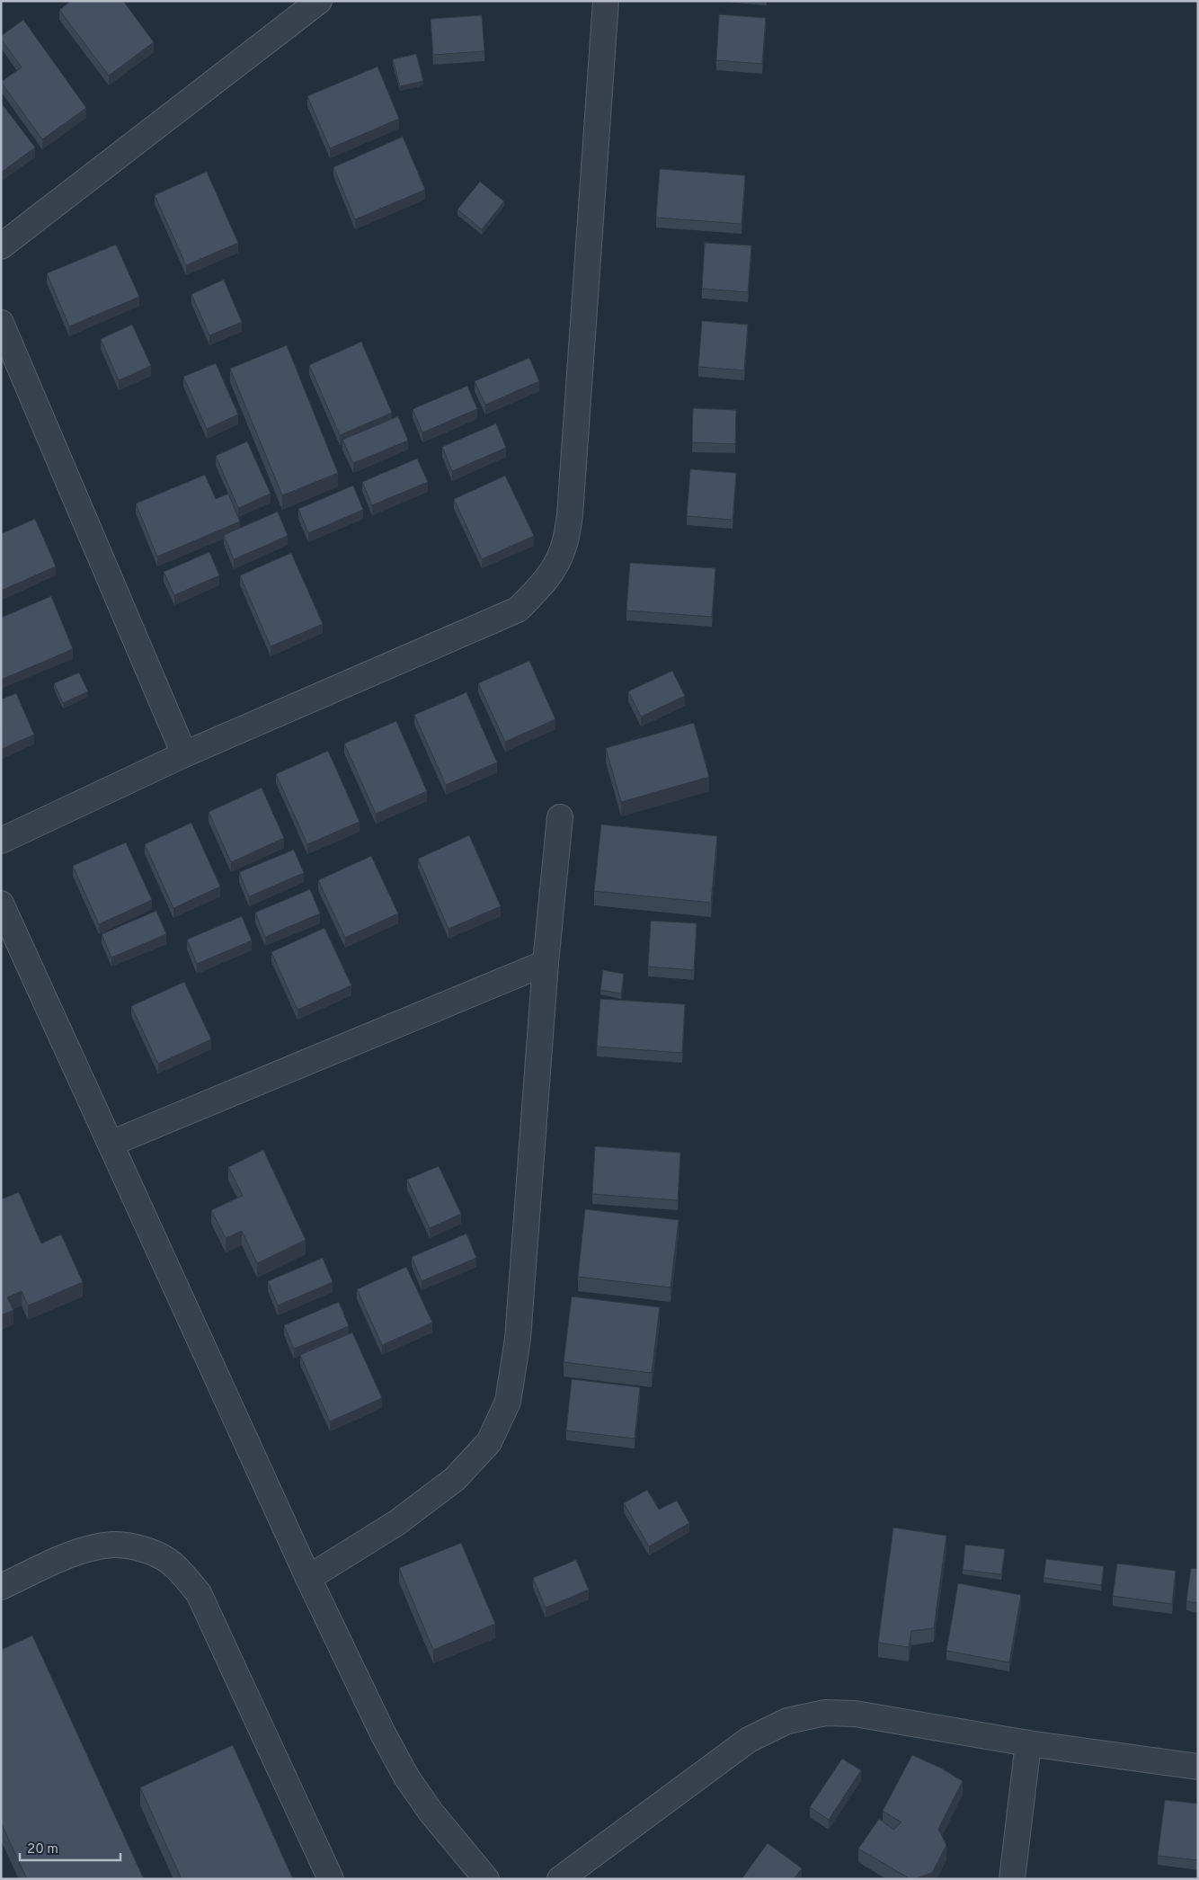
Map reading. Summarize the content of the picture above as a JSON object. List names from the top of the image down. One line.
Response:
{"scale_bar":"20 m"}
